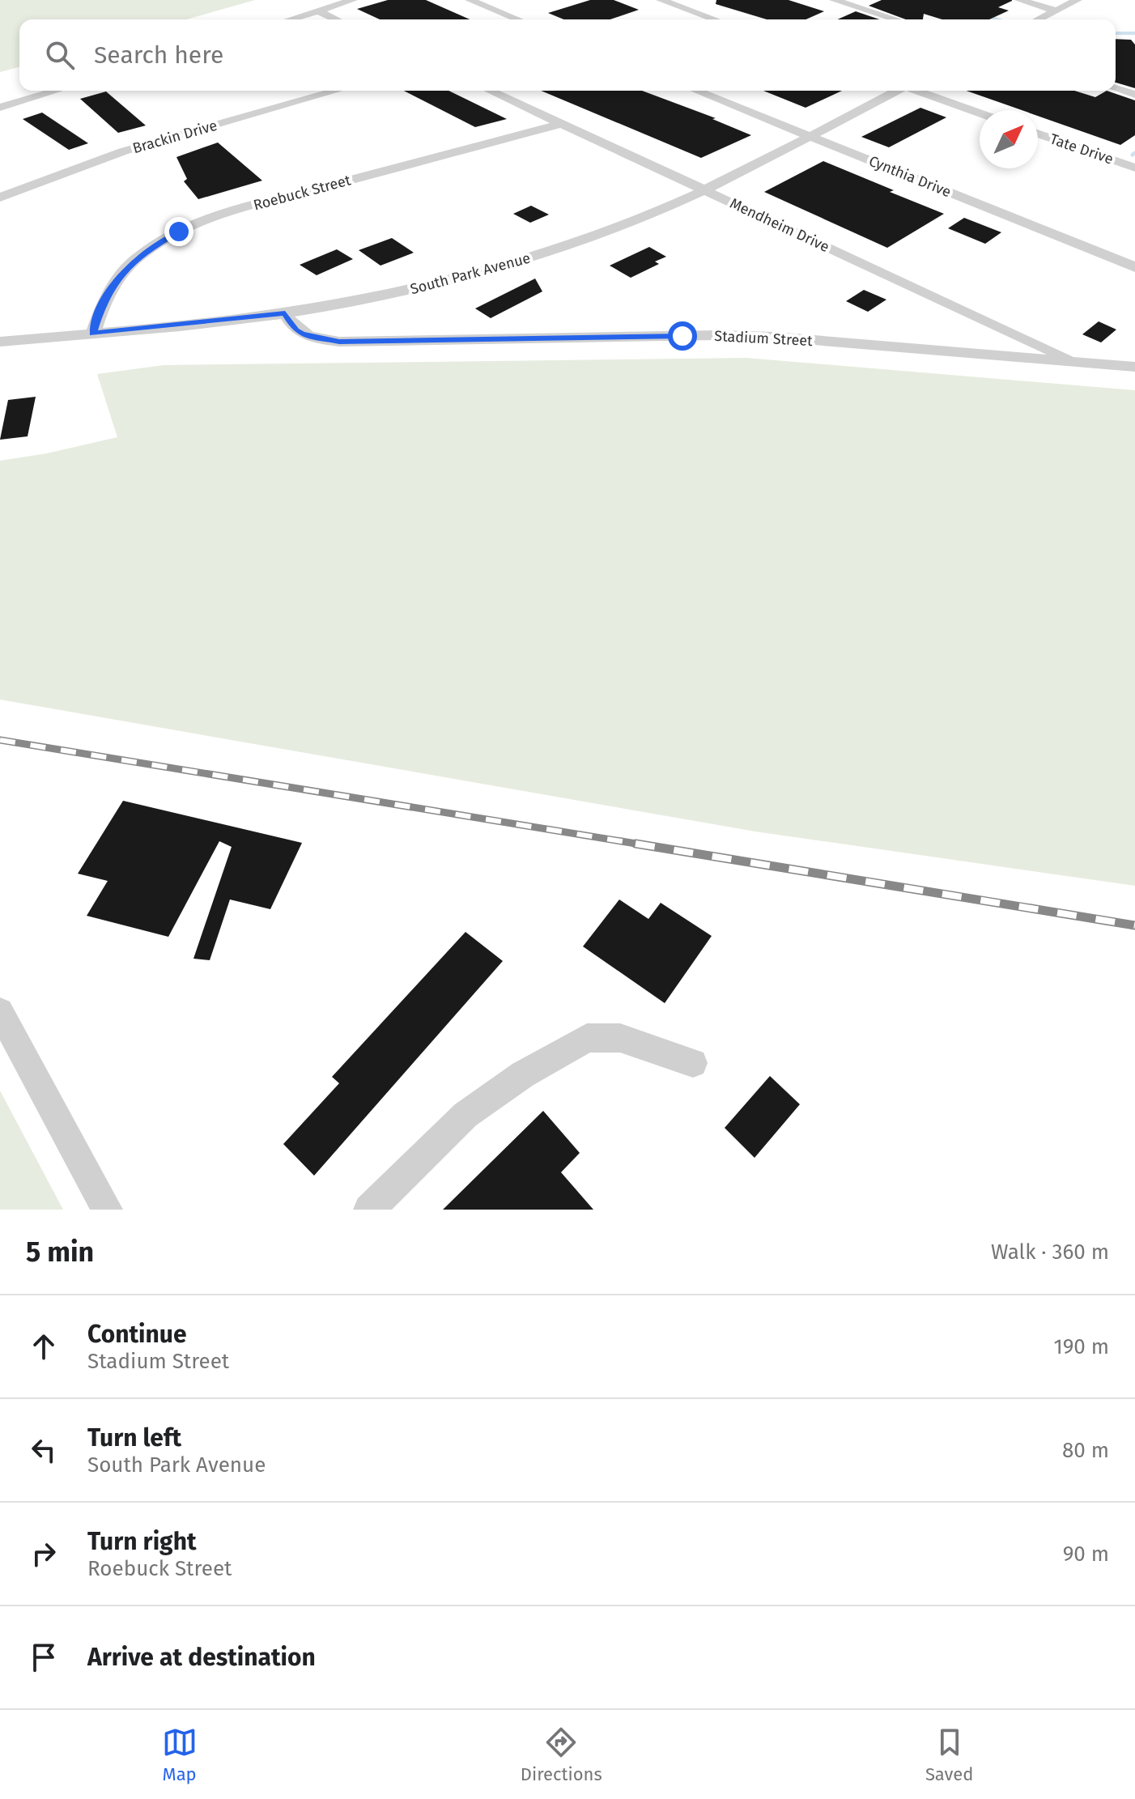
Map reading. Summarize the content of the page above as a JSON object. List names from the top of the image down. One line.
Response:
{"streets":{"street":["Brackin Drive","Tate Drive","Cynthia Drive","Roebuck Street","Mendheim Drive","South Park Avenue","Stadium Street"]},"crossings":[["Cynthia Drive","South Park Avenue"],["Roebuck Street","Mendheim Drive"],["Roebuck Street","South Park Avenue"],["Mendheim Drive","South Park Avenue"],["Mendheim Drive","Stadium Street"],["South Park Avenue","Stadium Street"]],"north":"top right","page":{"search":"Search here","heading":["5 min","Walk · 360 m"],"list":[["Continue","Stadium Street","190 m"],["Turn left","South Park Avenue","80 m"],["Turn right","Roebuck Street","90 m"],"Arrive at destination"],"nav":["Map","Directions","Saved"]}}
